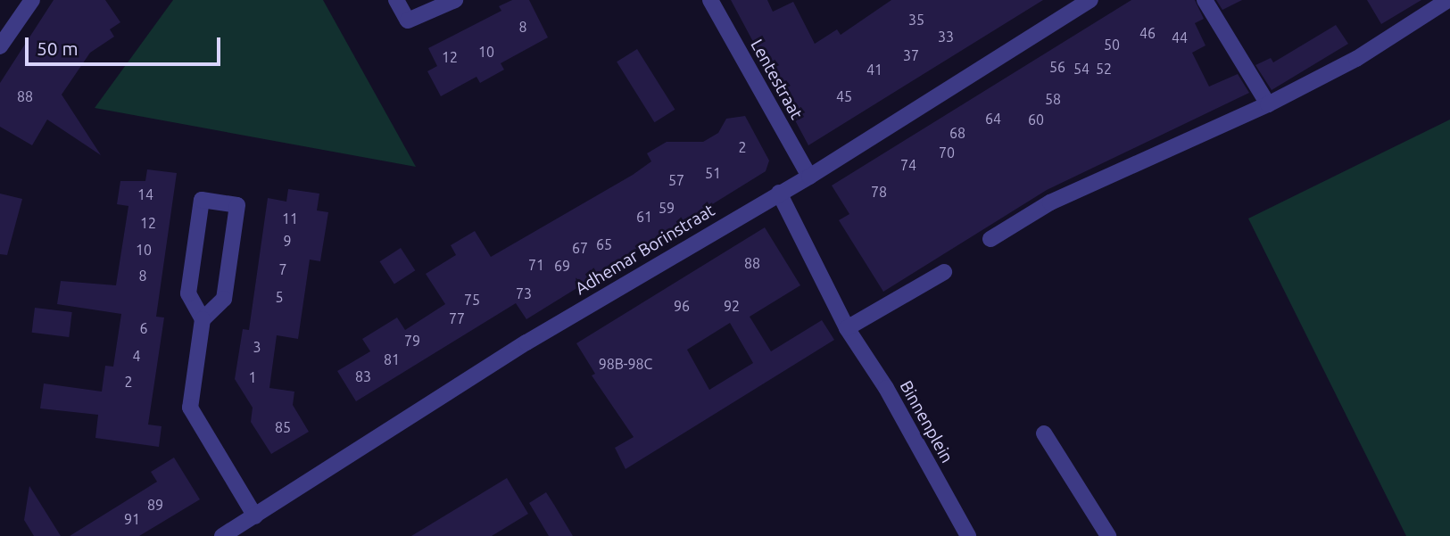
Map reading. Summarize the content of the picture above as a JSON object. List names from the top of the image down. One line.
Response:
{"streets":{"street":["Lentestraat","Adhemar Borinstraat","Binnenplein"]},"crossings":[["Lentestraat","Adhemar Borinstraat"],["Adhemar Borinstraat","Binnenplein"]],"house_numbers":["35","8","46","33","44","50","10","37","12","56","54","52","41","88","45","58","64","60","68","2","70","74","51","57","78","14","59","61","11","12","9","65","67","10","88","71","69","7","8","73","5","75","96","92","77","6","79","3","4","81","98B-98C","83","1","2","85","89","91"],"scale_bar":"50 m"}
